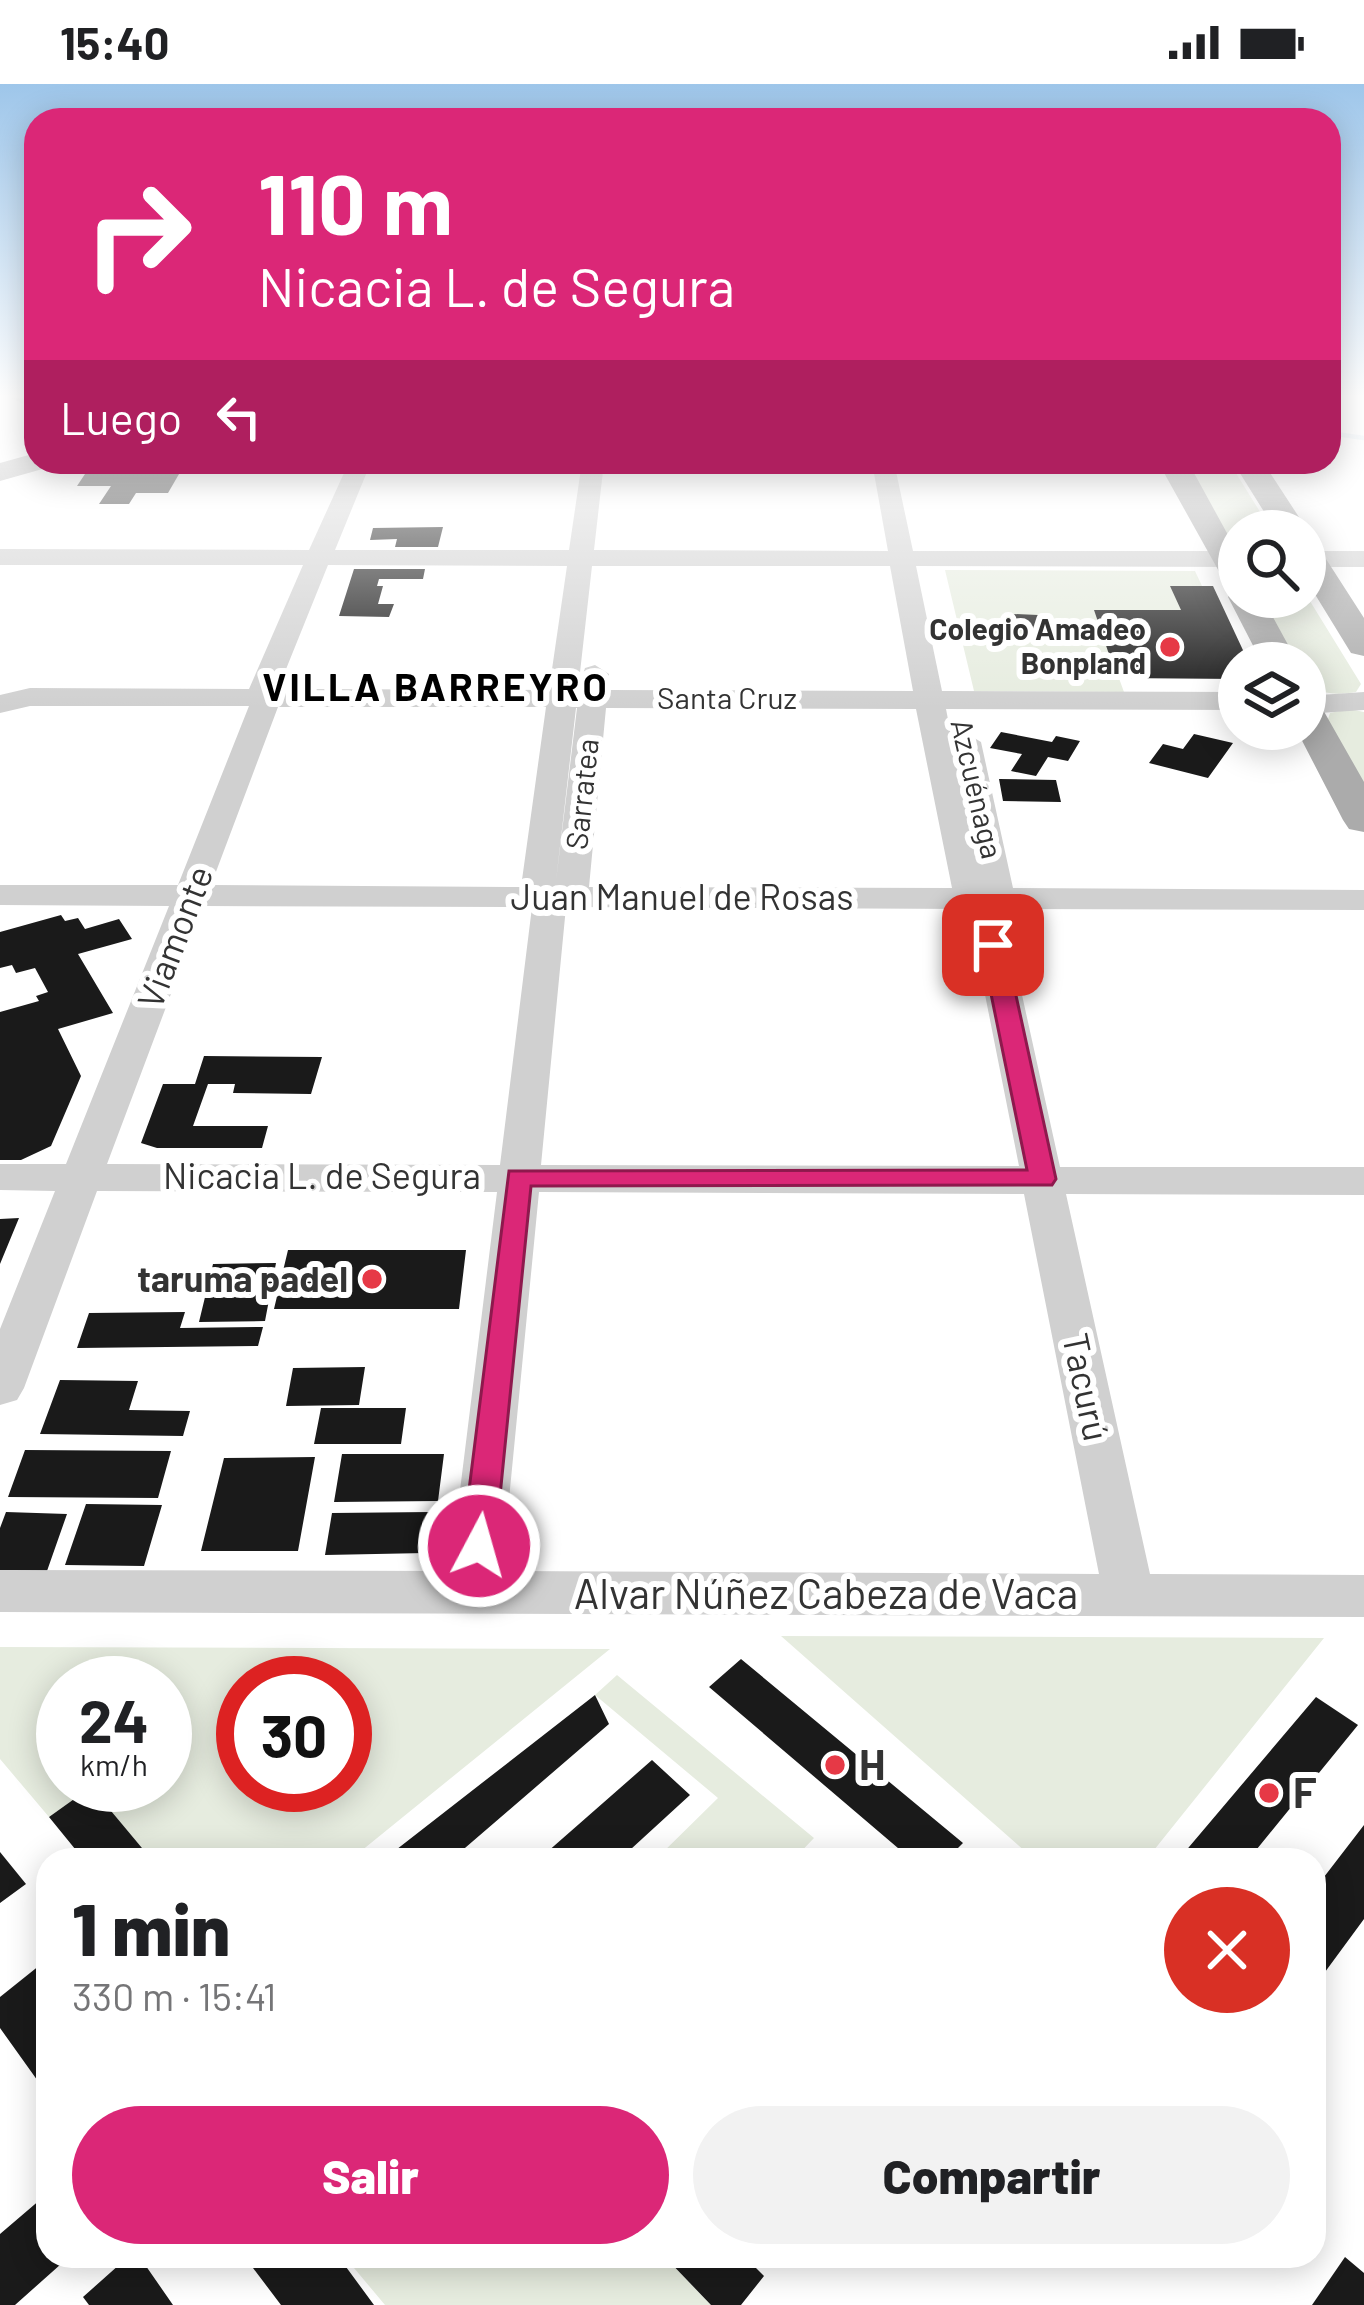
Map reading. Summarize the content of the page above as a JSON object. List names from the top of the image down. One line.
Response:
{"streets":{"street":["Santa Cruz","Azcuénaga","Sarratea","Juan Manuel de Rosas","Viamonte","Nicacia L. de Segura","Tacurú","Alvar Núñez Cabeza de Vaca"]},"crossings":[["Santa Cruz","Azcuénaga"],["Santa Cruz","Sarratea"],["Santa Cruz","Viamonte"],["Azcuénaga","Juan Manuel de Rosas"],["Azcuénaga","Nicacia L. de Segura"],["Azcuénaga","Tacurú"],["Sarratea","Juan Manuel de Rosas"],["Sarratea","Nicacia L. de Segura"],["Sarratea","Alvar Núñez Cabeza de Vaca"],["Juan Manuel de Rosas","Viamonte"],["Viamonte","Nicacia L. de Segura"],["Nicacia L. de Segura","Tacurú"],["Tacurú","Alvar Núñez Cabeza de Vaca"]],"districts":["VILLA BARREYRO"],"places":["Colegio Amadeo Bonpland","taruma padel","H","F"],"page":{"status":"15:40","turn":["110 m","Nicacia L. de Segura"],"then":"Luego","speed":"24 km/h","limit":"30","heading":["1 min","330 m · 15:41"],"buttons":["Salir","Compartir"]}}
